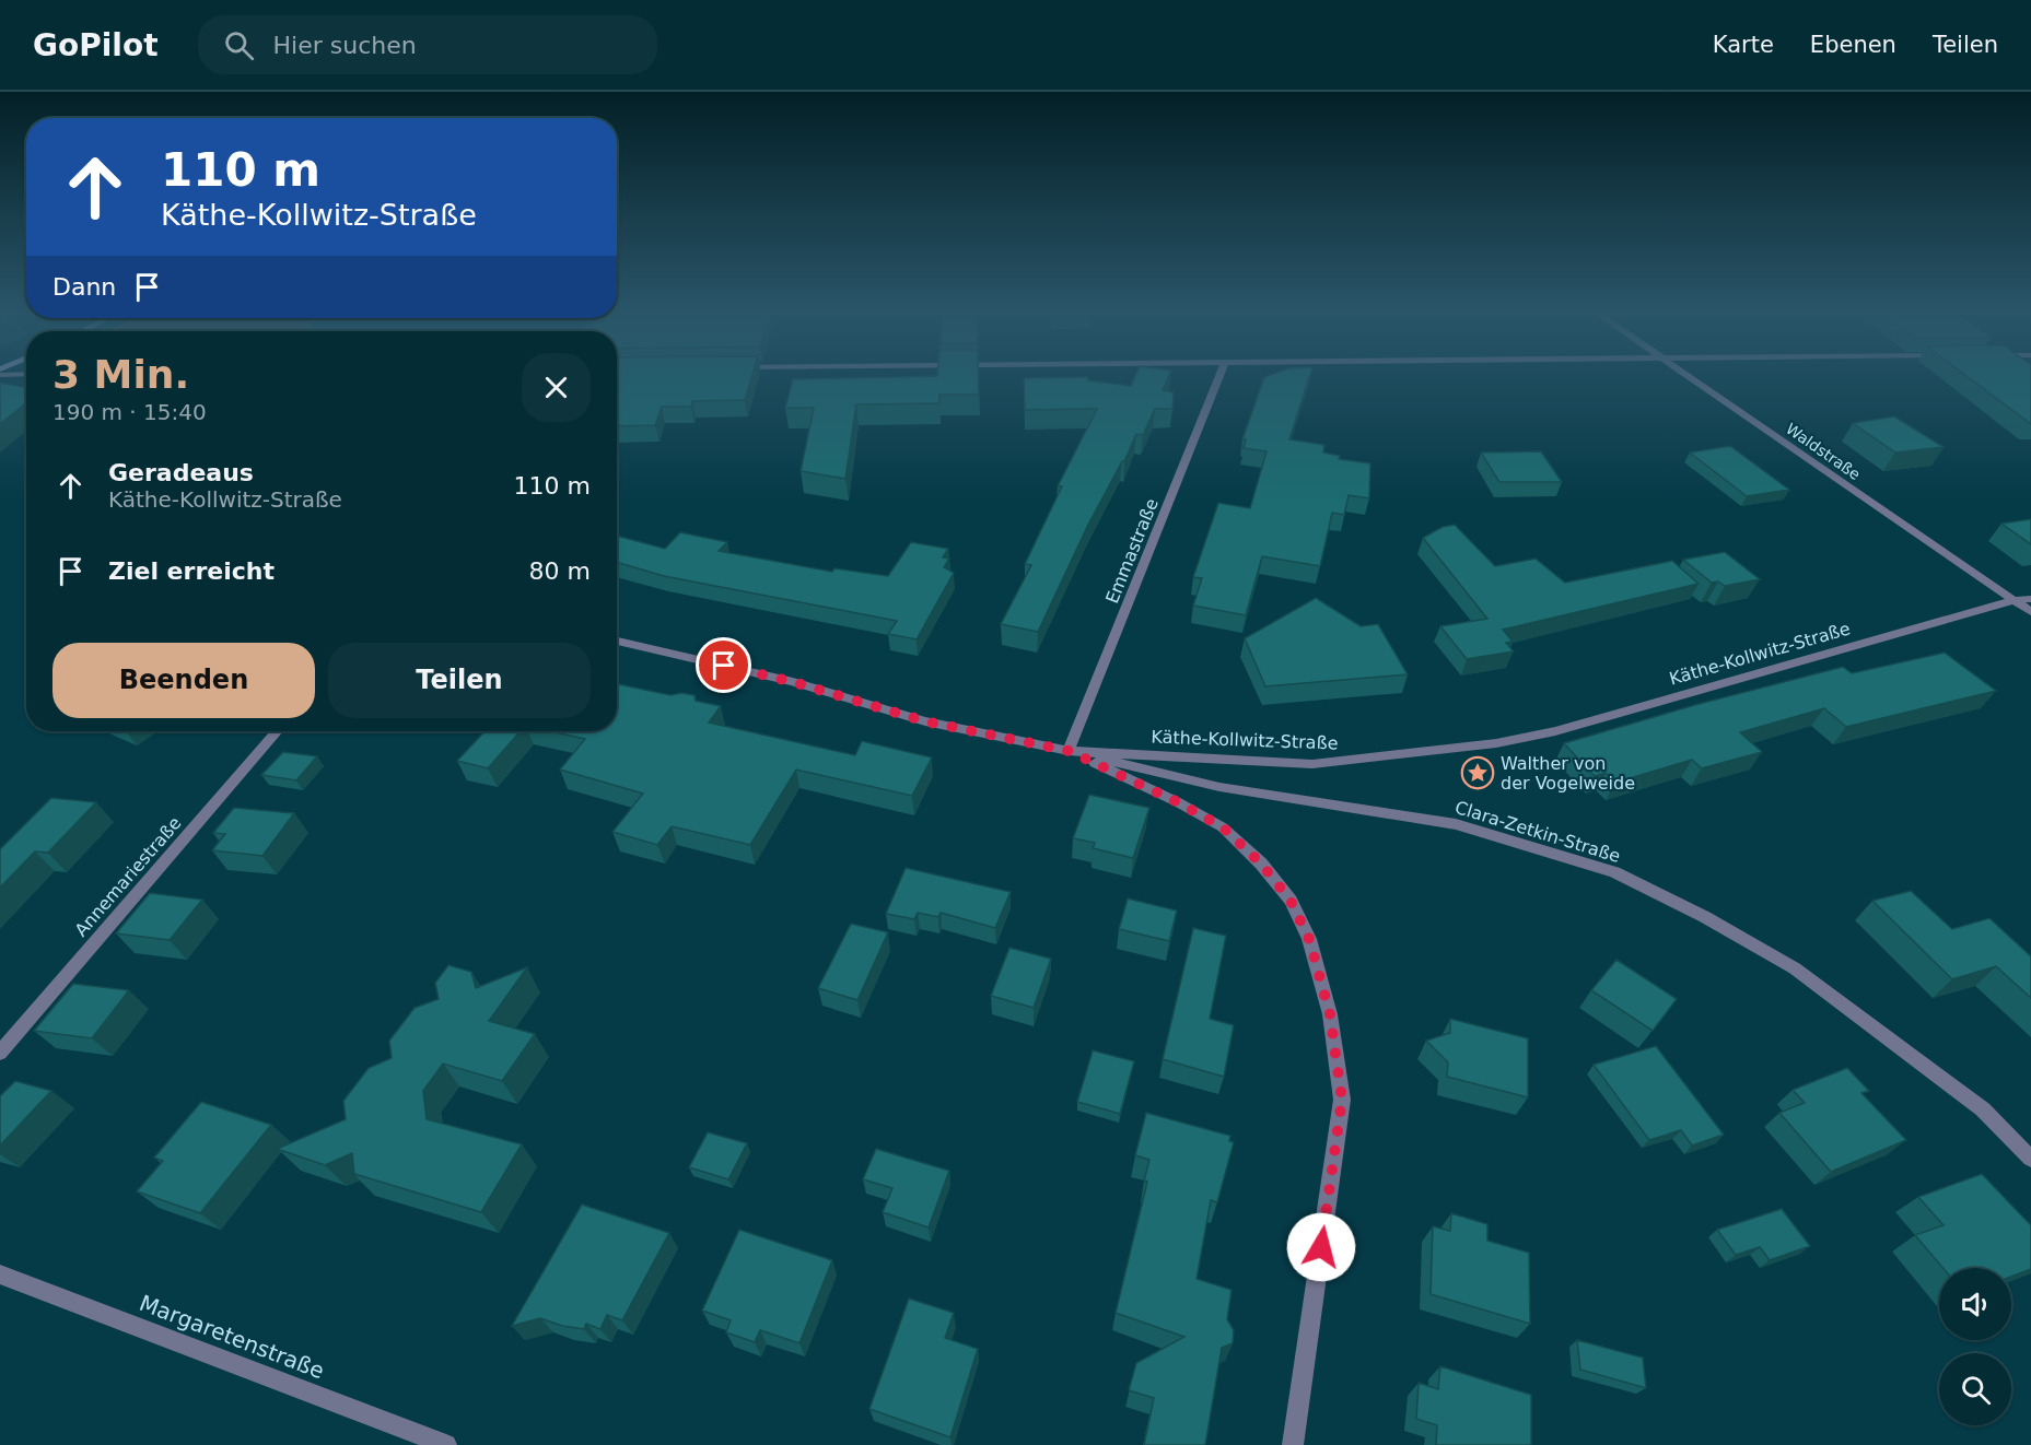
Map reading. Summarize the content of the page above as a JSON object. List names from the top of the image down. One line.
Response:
{"streets":{"street":["Waldstraße","Emmastraße","Käthe-Kollwitz-Straße","Clara-Zetkin-Straße","Annemariestraße","Margaretenstraße"]},"crossings":[["Waldstraße","Käthe-Kollwitz-Straße"],["Emmastraße","Käthe-Kollwitz-Straße"],["Emmastraße","Clara-Zetkin-Straße"],["Käthe-Kollwitz-Straße","Clara-Zetkin-Straße"]],"places":{"place":["Walther von der Vogelweide"]},"page":{"header":"GoPilot","search":"Hier suchen","nav":["Karte","Ebenen","Teilen"],"turn":["110 m","Käthe-Kollwitz-Straße"],"then":"Dann","heading":["3 Min.","190 m · 15:40"],"list":[{"name":"Geradeaus","note":"Käthe-Kollwitz-Straße","value":"110 m"},{"name":"Ziel erreicht","value":"80 m"}],"buttons":["Beenden","Teilen"]}}
